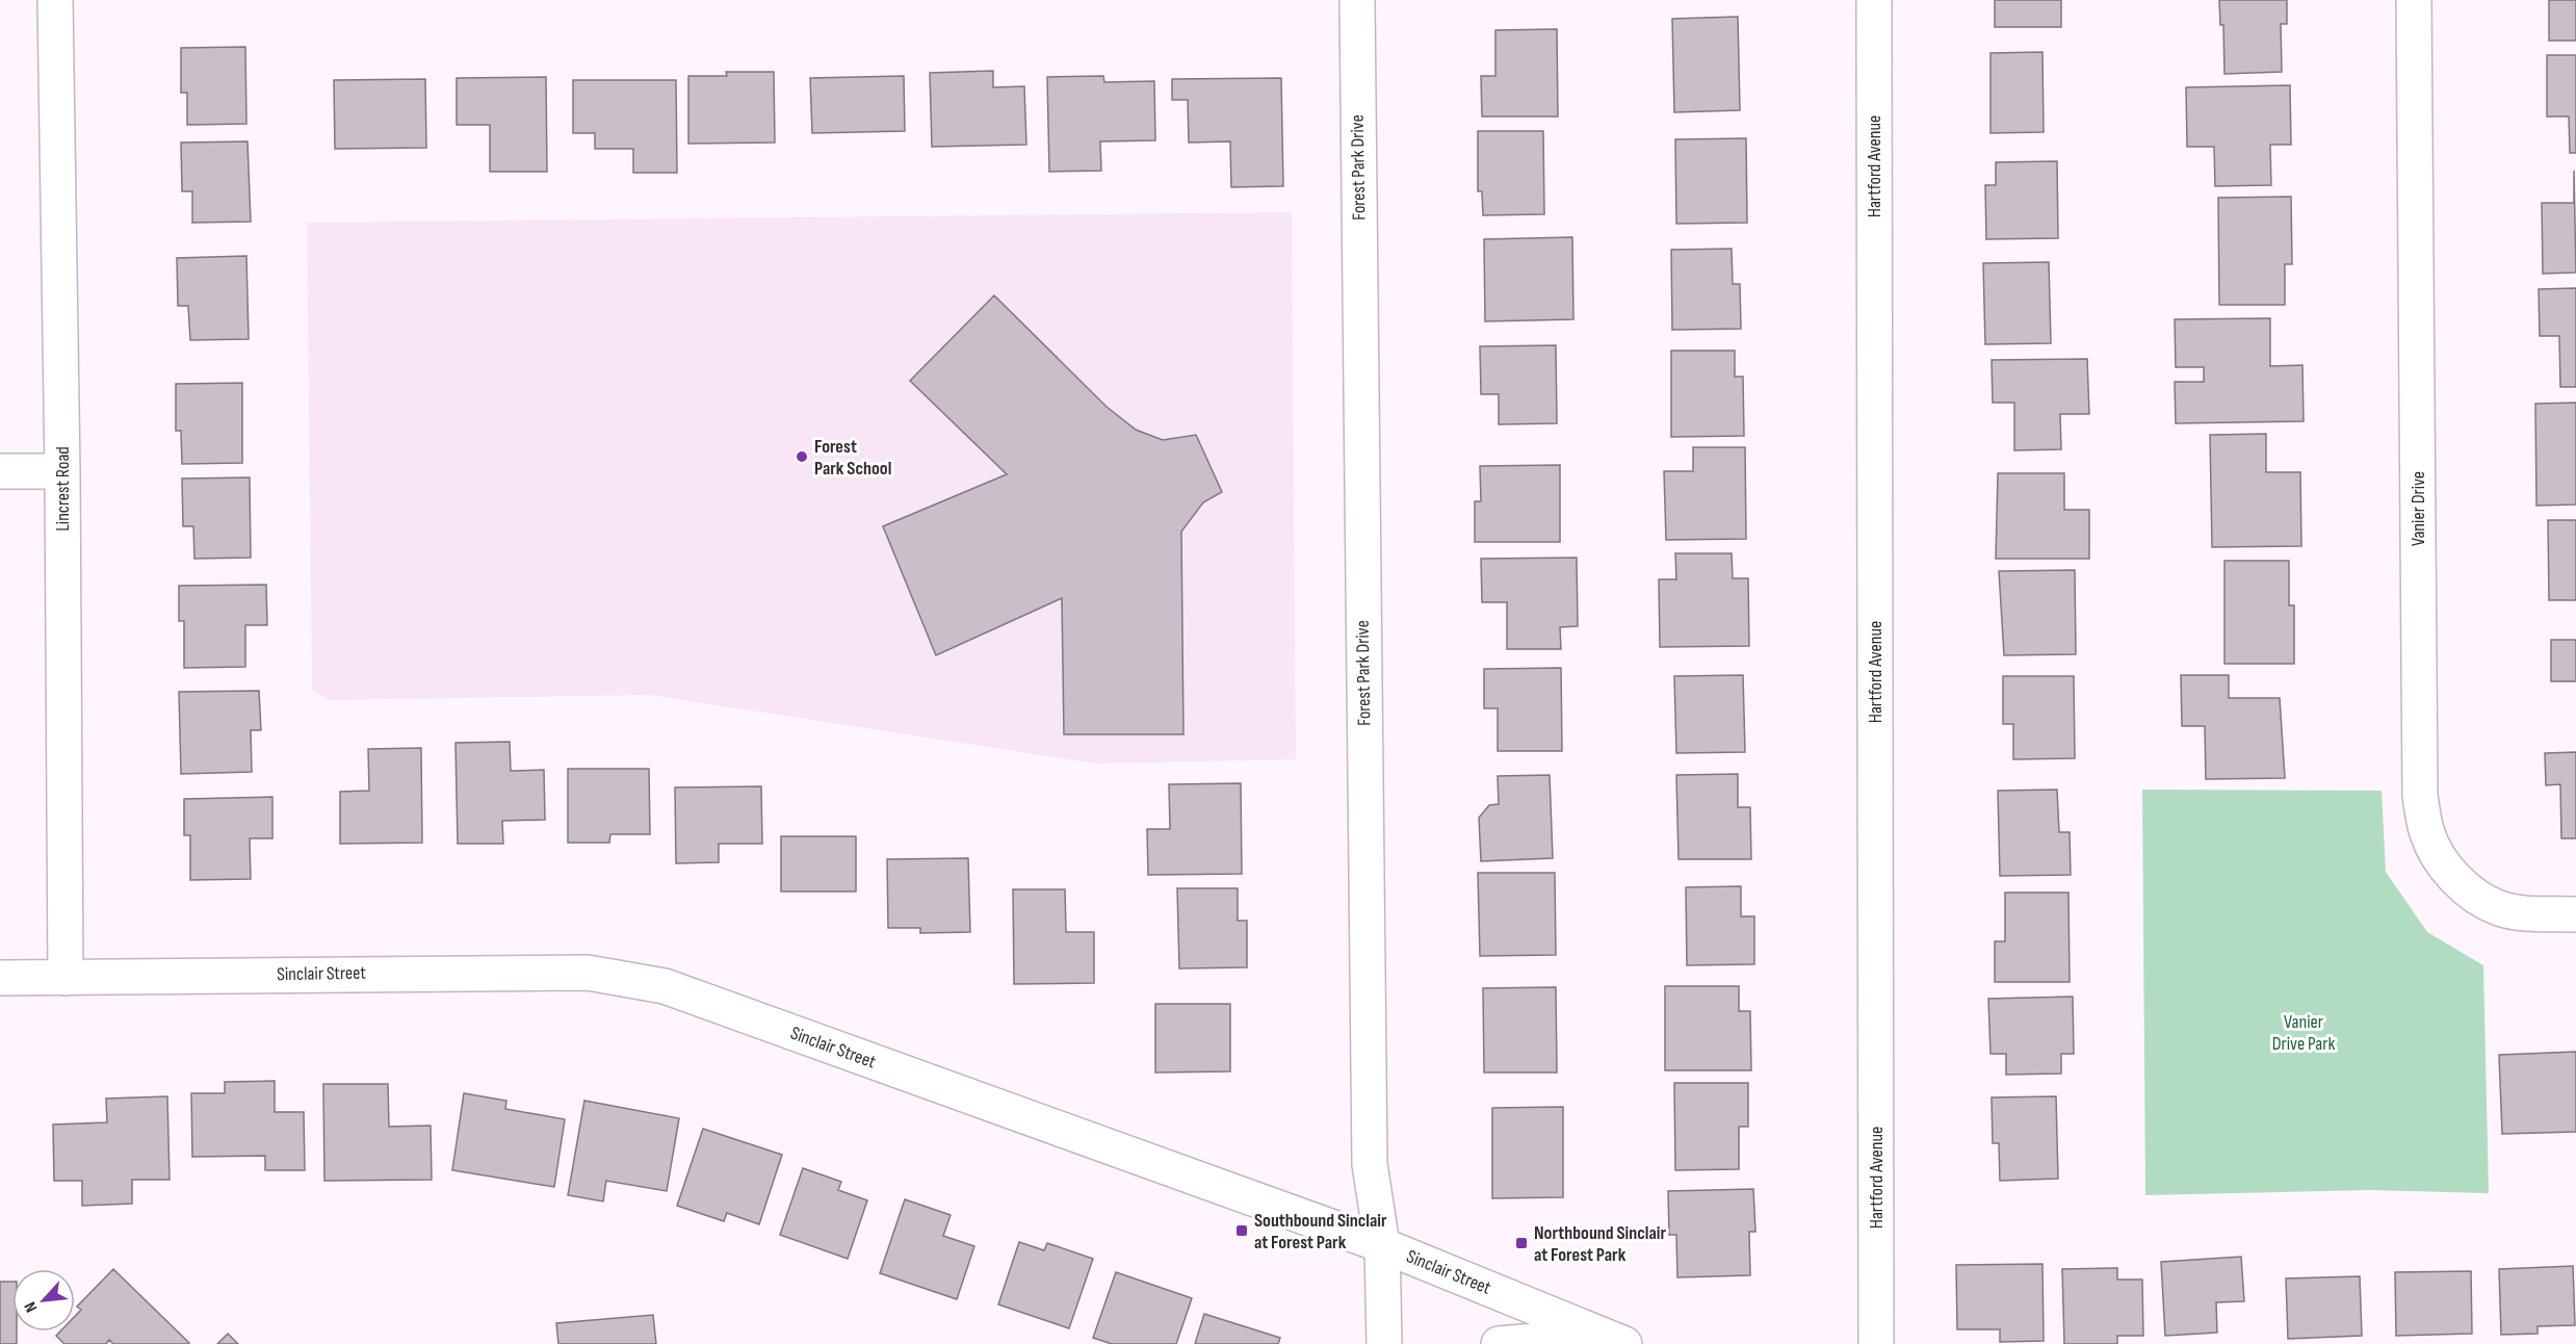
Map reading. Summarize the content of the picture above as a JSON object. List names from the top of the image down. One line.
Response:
{"streets":{"street":["Hartford Avenue","Forest Park Drive","Lincrest Road","Vanier Drive","Sinclair Street"]},"crossings":[["Forest Park Drive","Sinclair Street"],["Lincrest Road","Sinclair Street"]],"parks":["Vanier Drive Park"],"places":{"other":["Forest Park School"],"transit":["Southbound Sinclair at Forest Park","Northbound Sinclair at Forest Park"]},"north":"bottom left"}
